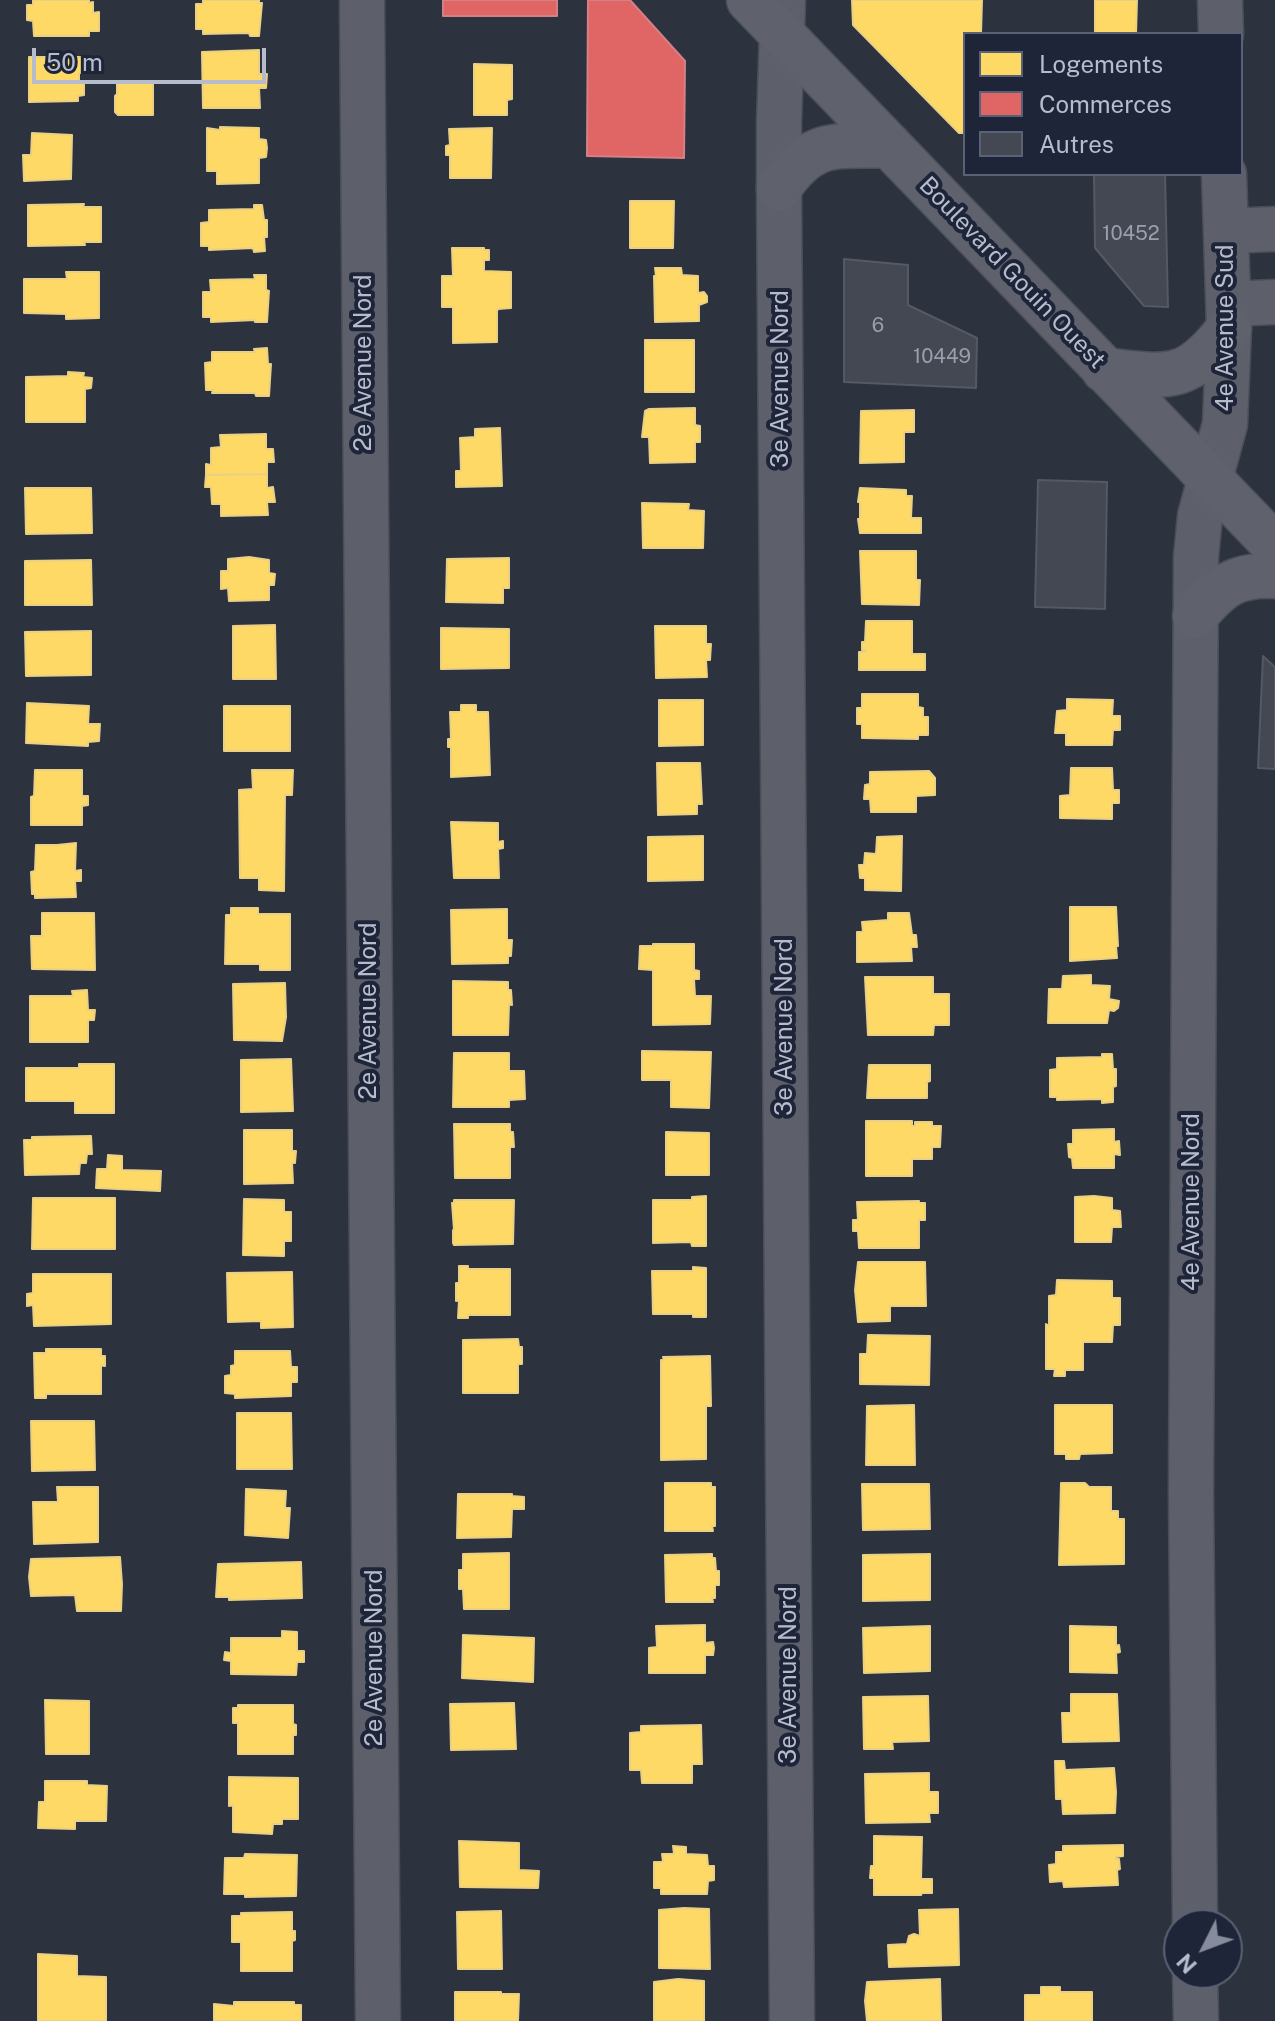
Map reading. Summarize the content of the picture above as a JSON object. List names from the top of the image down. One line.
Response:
{"streets":{"main road":["Boulevard Gouin Ouest"],"street":["4e Avenue Sud","2e Avenue Nord","3e Avenue Nord","4e Avenue Nord"]},"crossings":[["Boulevard Gouin Ouest","4e Avenue Sud"],["Boulevard Gouin Ouest","3e Avenue Nord"],["Boulevard Gouin Ouest","4e Avenue Nord"],["4e Avenue Sud","4e Avenue Nord"]],"house_numbers":["10452","6","10449"],"legend":["Logements","Commerces","Autres"],"scale_bar":"50 m","north":"bottom left"}
